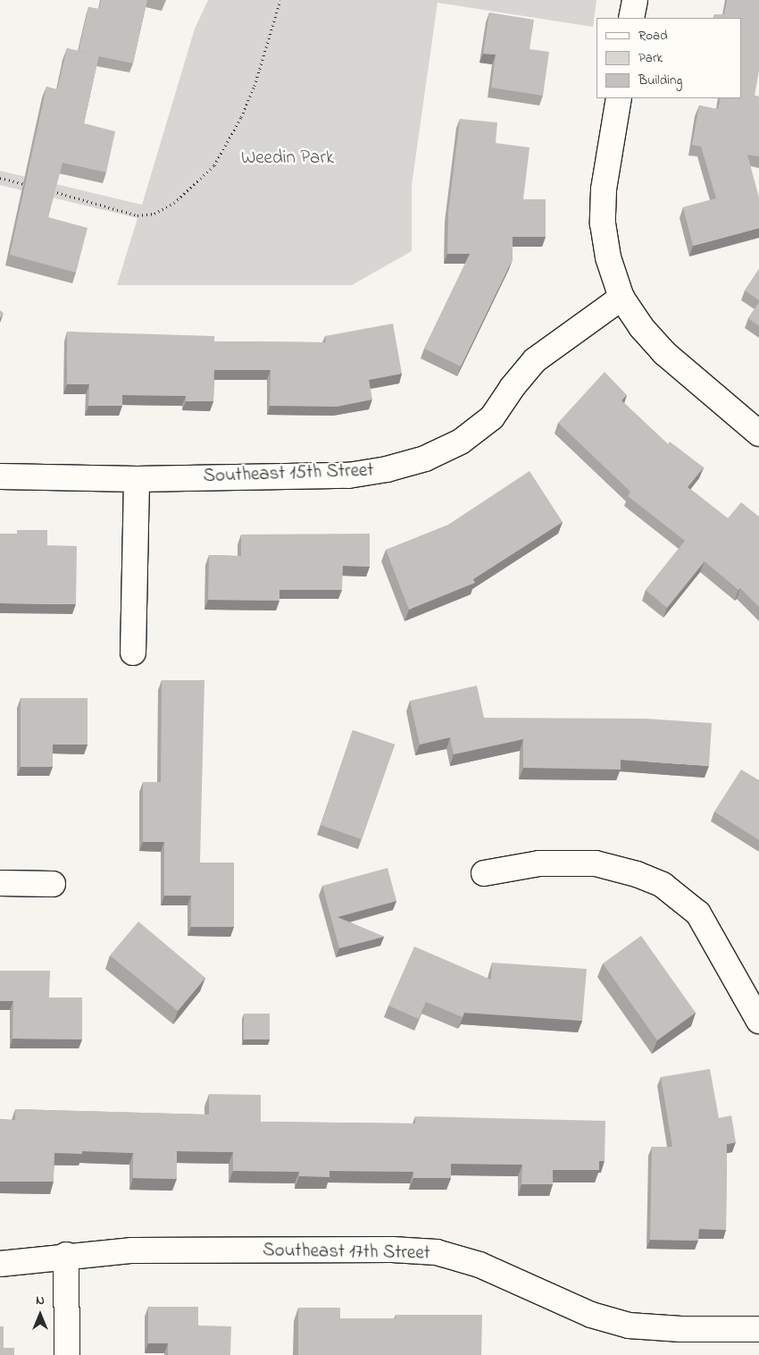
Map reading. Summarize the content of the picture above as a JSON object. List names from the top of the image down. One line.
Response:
{"streets":{"street":["Southeast 15th Street","Southeast 17th Street"]},"parks":["Weedin Park"],"legend":["Road","Park","Building"],"north":"top"}
